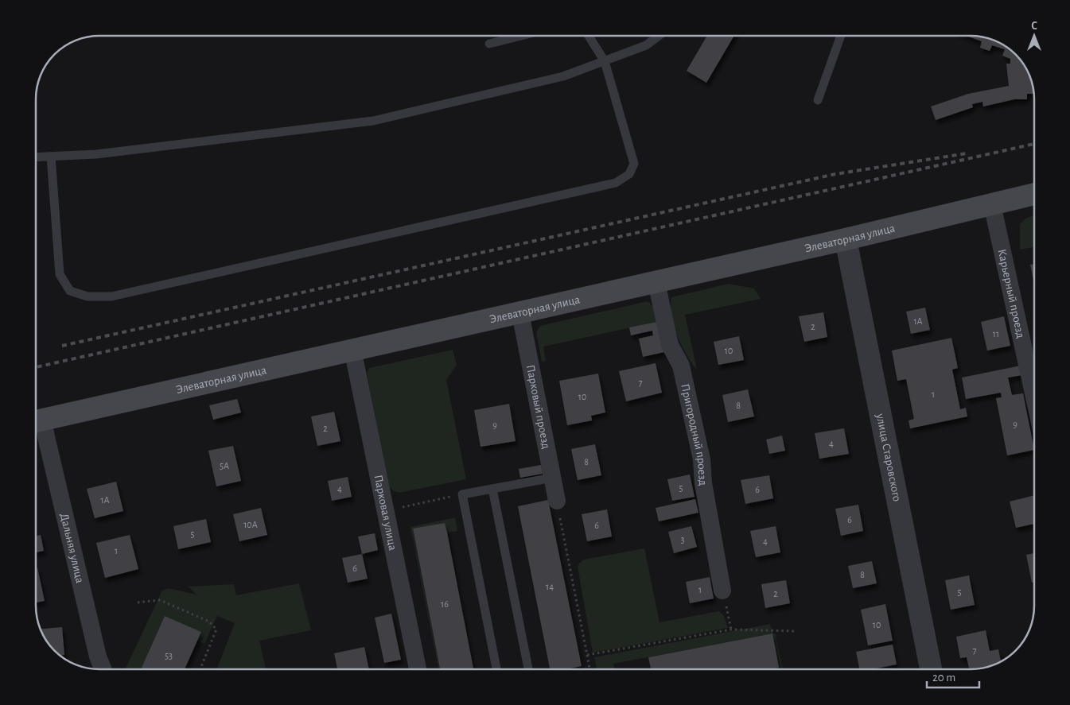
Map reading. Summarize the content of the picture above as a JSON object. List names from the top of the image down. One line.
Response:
{"streets":{"main road":["Элеваторная улица"],"street":["Карьерный проезд","Парковый проезд","Пригородный проезд","улица Старовского","Парковая улица","Дальняя улица"]},"crossings":[["Элеваторная улица","Карьерный проезд"],["Элеваторная улица","Парковый проезд"],["Элеваторная улица","Пригородный проезд"],["Элеваторная улица","улица Старовского"],["Элеваторная улица","Парковая улица"],["Элеваторная улица","Дальняя улица"]],"house_numbers":["1А","2","11","10","7","1","10","8","9","9","2","4","8","5А","5","4","6","1А","6","10А","6","5","3","4","1","6","8","14","1","5","2","16","10","7","53"],"scale_bar":"20 m","north":"top"}
